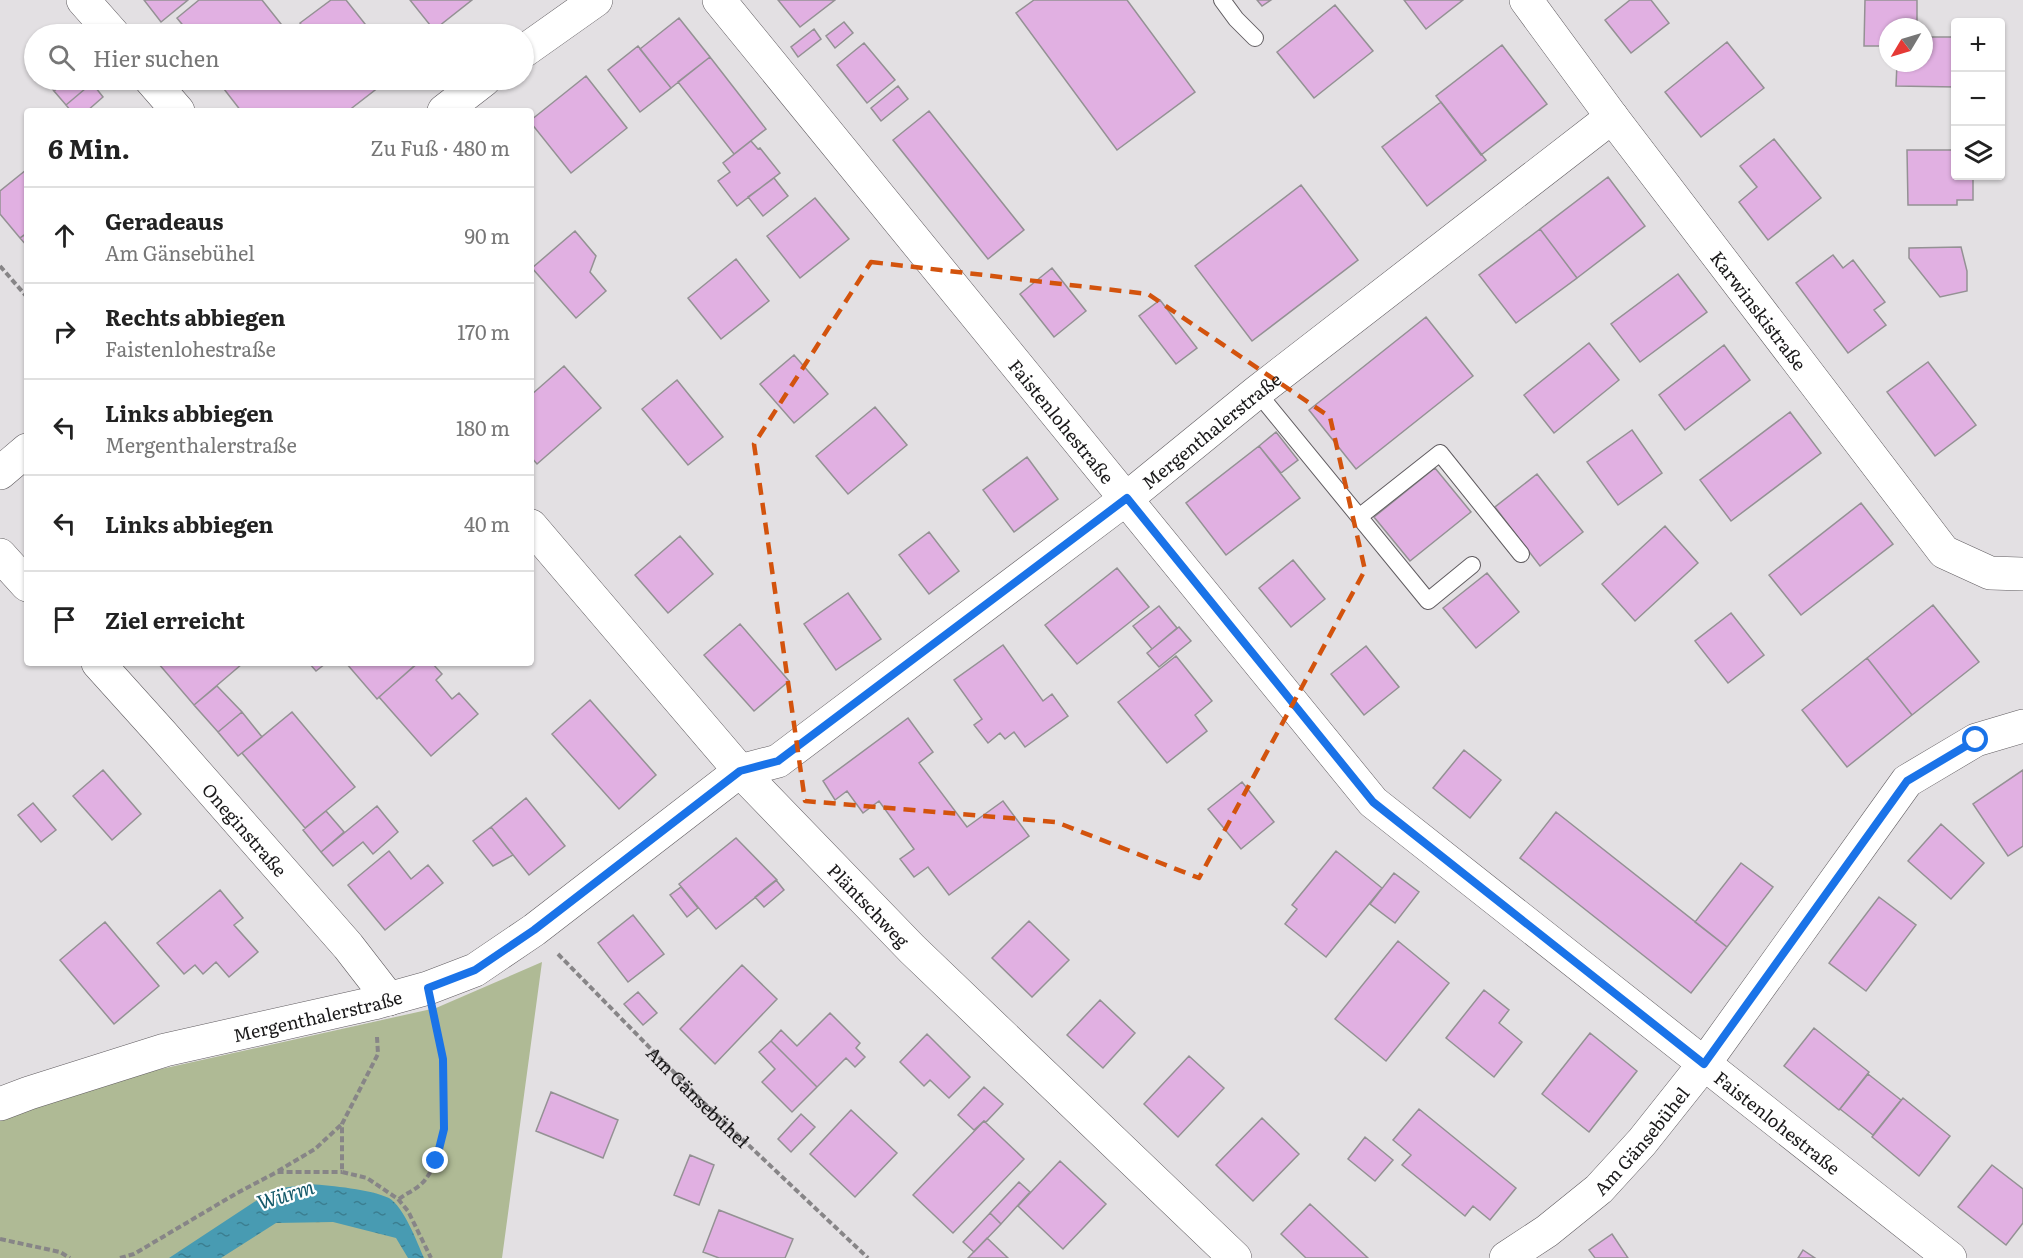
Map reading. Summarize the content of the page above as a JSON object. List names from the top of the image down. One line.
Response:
{"streets":{"street":["Karwinskistraße","Faistenlohestraße","Mergenthalerstraße","Oneginstraße","Pläntschweg","Am Gänsebühel"]},"crossings":[["Karwinskistraße","Mergenthalerstraße"],["Faistenlohestraße","Mergenthalerstraße"],["Faistenlohestraße","Am Gänsebühel"],["Mergenthalerstraße","Oneginstraße"],["Mergenthalerstraße","Pläntschweg"],["Mergenthalerstraße","Am Gänsebühel"]],"water":["Würm"],"north":"bottom left","page":{"map_buttons":["+","−"],"search":"Hier suchen","heading":["6 Min.","Zu Fuß · 480 m"],"list":[["Geradeaus","Am Gänsebühel","90 m"],["Rechts abbiegen","Faistenlohestraße","170 m"],["Links abbiegen","Mergenthalerstraße","180 m"],["Links abbiegen","40 m"],"Ziel erreicht"]}}
